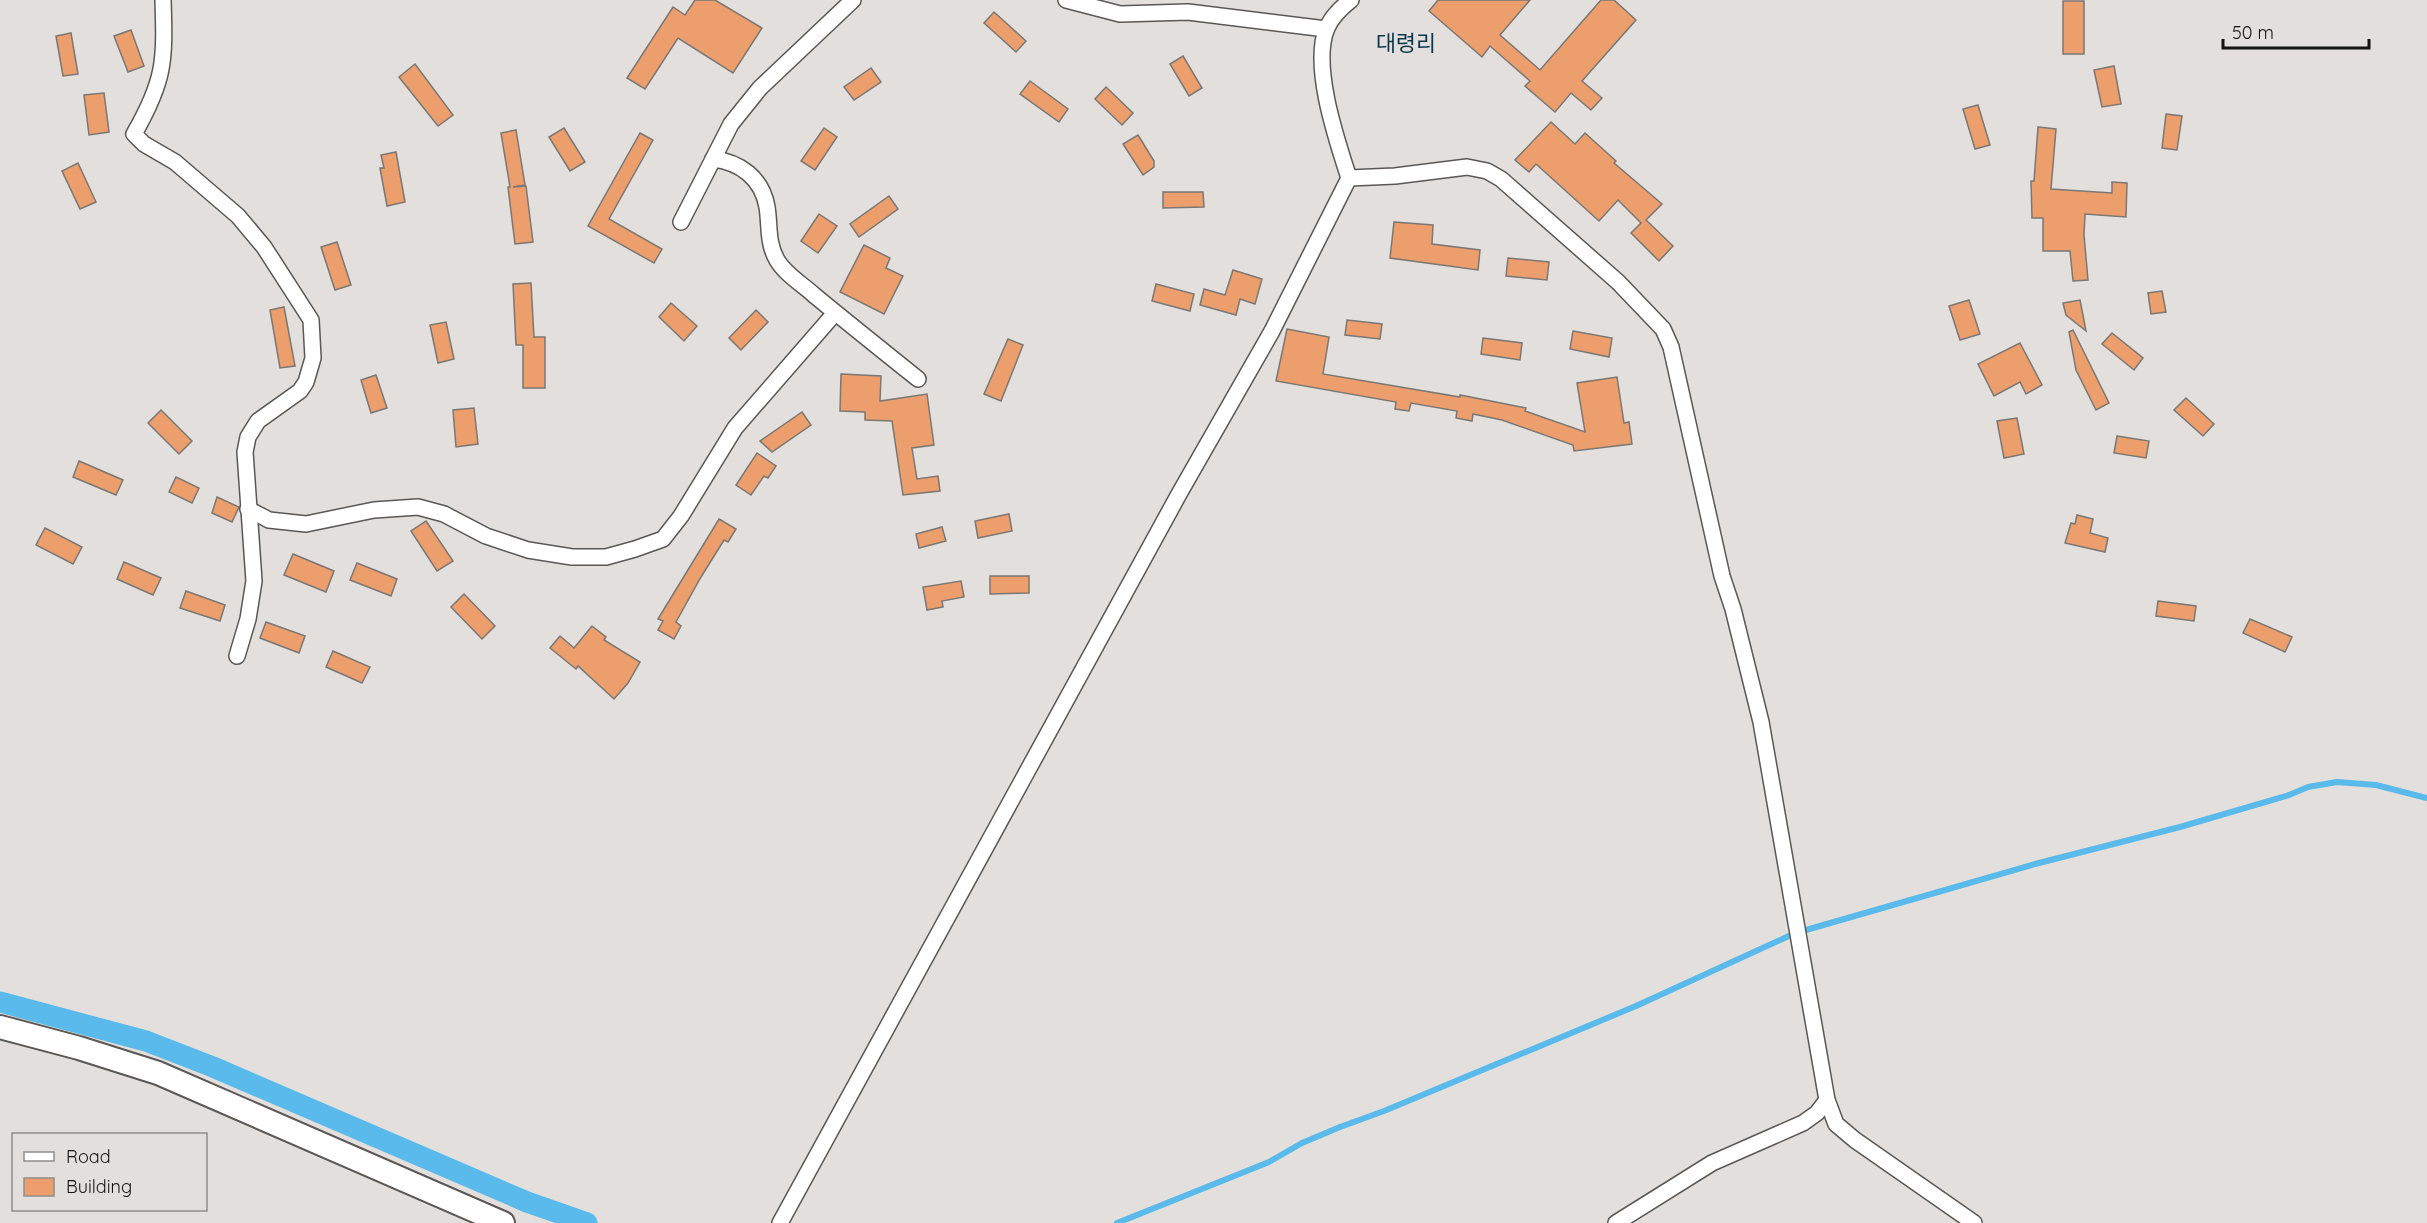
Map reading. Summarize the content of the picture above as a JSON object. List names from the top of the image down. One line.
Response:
{"districts":["대령리"],"legend":["Road","Building"],"scale_bar":"50 m"}
